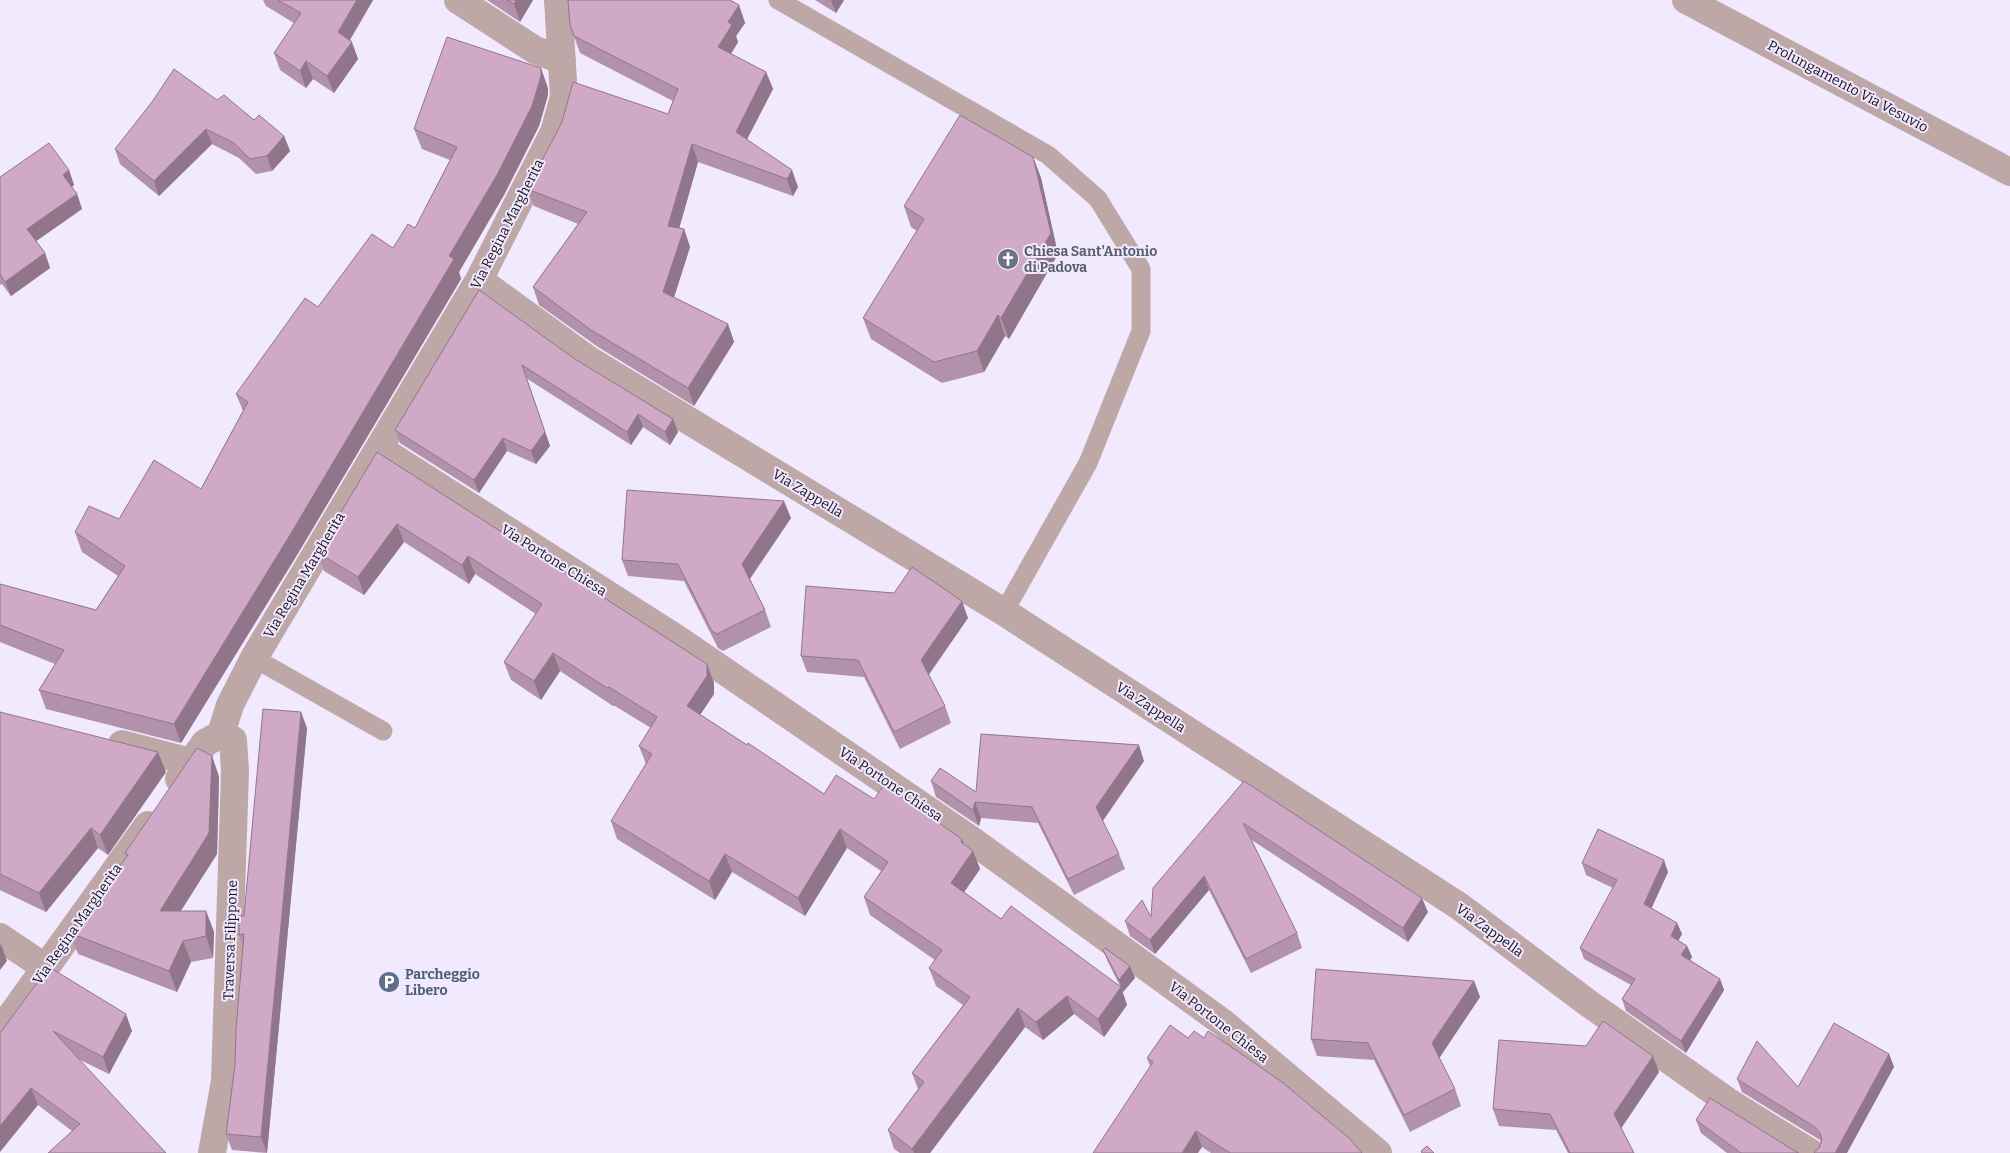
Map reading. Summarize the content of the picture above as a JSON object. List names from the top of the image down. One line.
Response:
{"streets":{"street":["Prolungamento Via Vesuvio","Via Regina Margherita","Via Zappella","Via Portone Chiesa","Traversa Filippone"]},"crossings":[["Via Regina Margherita","Via Zappella"],["Via Regina Margherita","Via Portone Chiesa"],["Via Regina Margherita","Traversa Filippone"]],"places":{"church":["Chiesa Sant'Antonio di Padova"],"parking":["Parcheggio Libero"]}}
